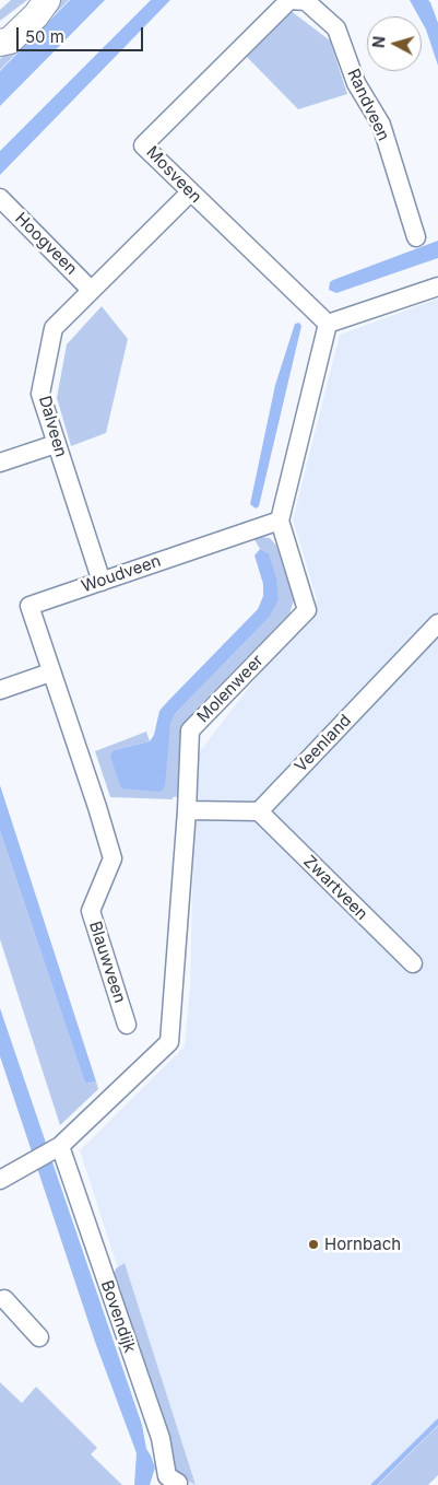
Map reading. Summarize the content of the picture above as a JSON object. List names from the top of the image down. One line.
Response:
{"streets":{"street":["Randveen","Mosveen","Hoogveen","Dalveen","Woudveen","Molenweer","Veenland","Zwartveen","Blauwveen","Bovendijk"]},"crossings":[["Randveen","Mosveen"],["Mosveen","Dalveen"],["Hoogveen","Dalveen"],["Dalveen","Woudveen"],["Woudveen","Molenweer"],["Woudveen","Blauwveen"],["Molenweer","Bovendijk"],["Veenland","Zwartveen"]],"places":["Hornbach"],"scale_bar":"50 m","north":"left"}
